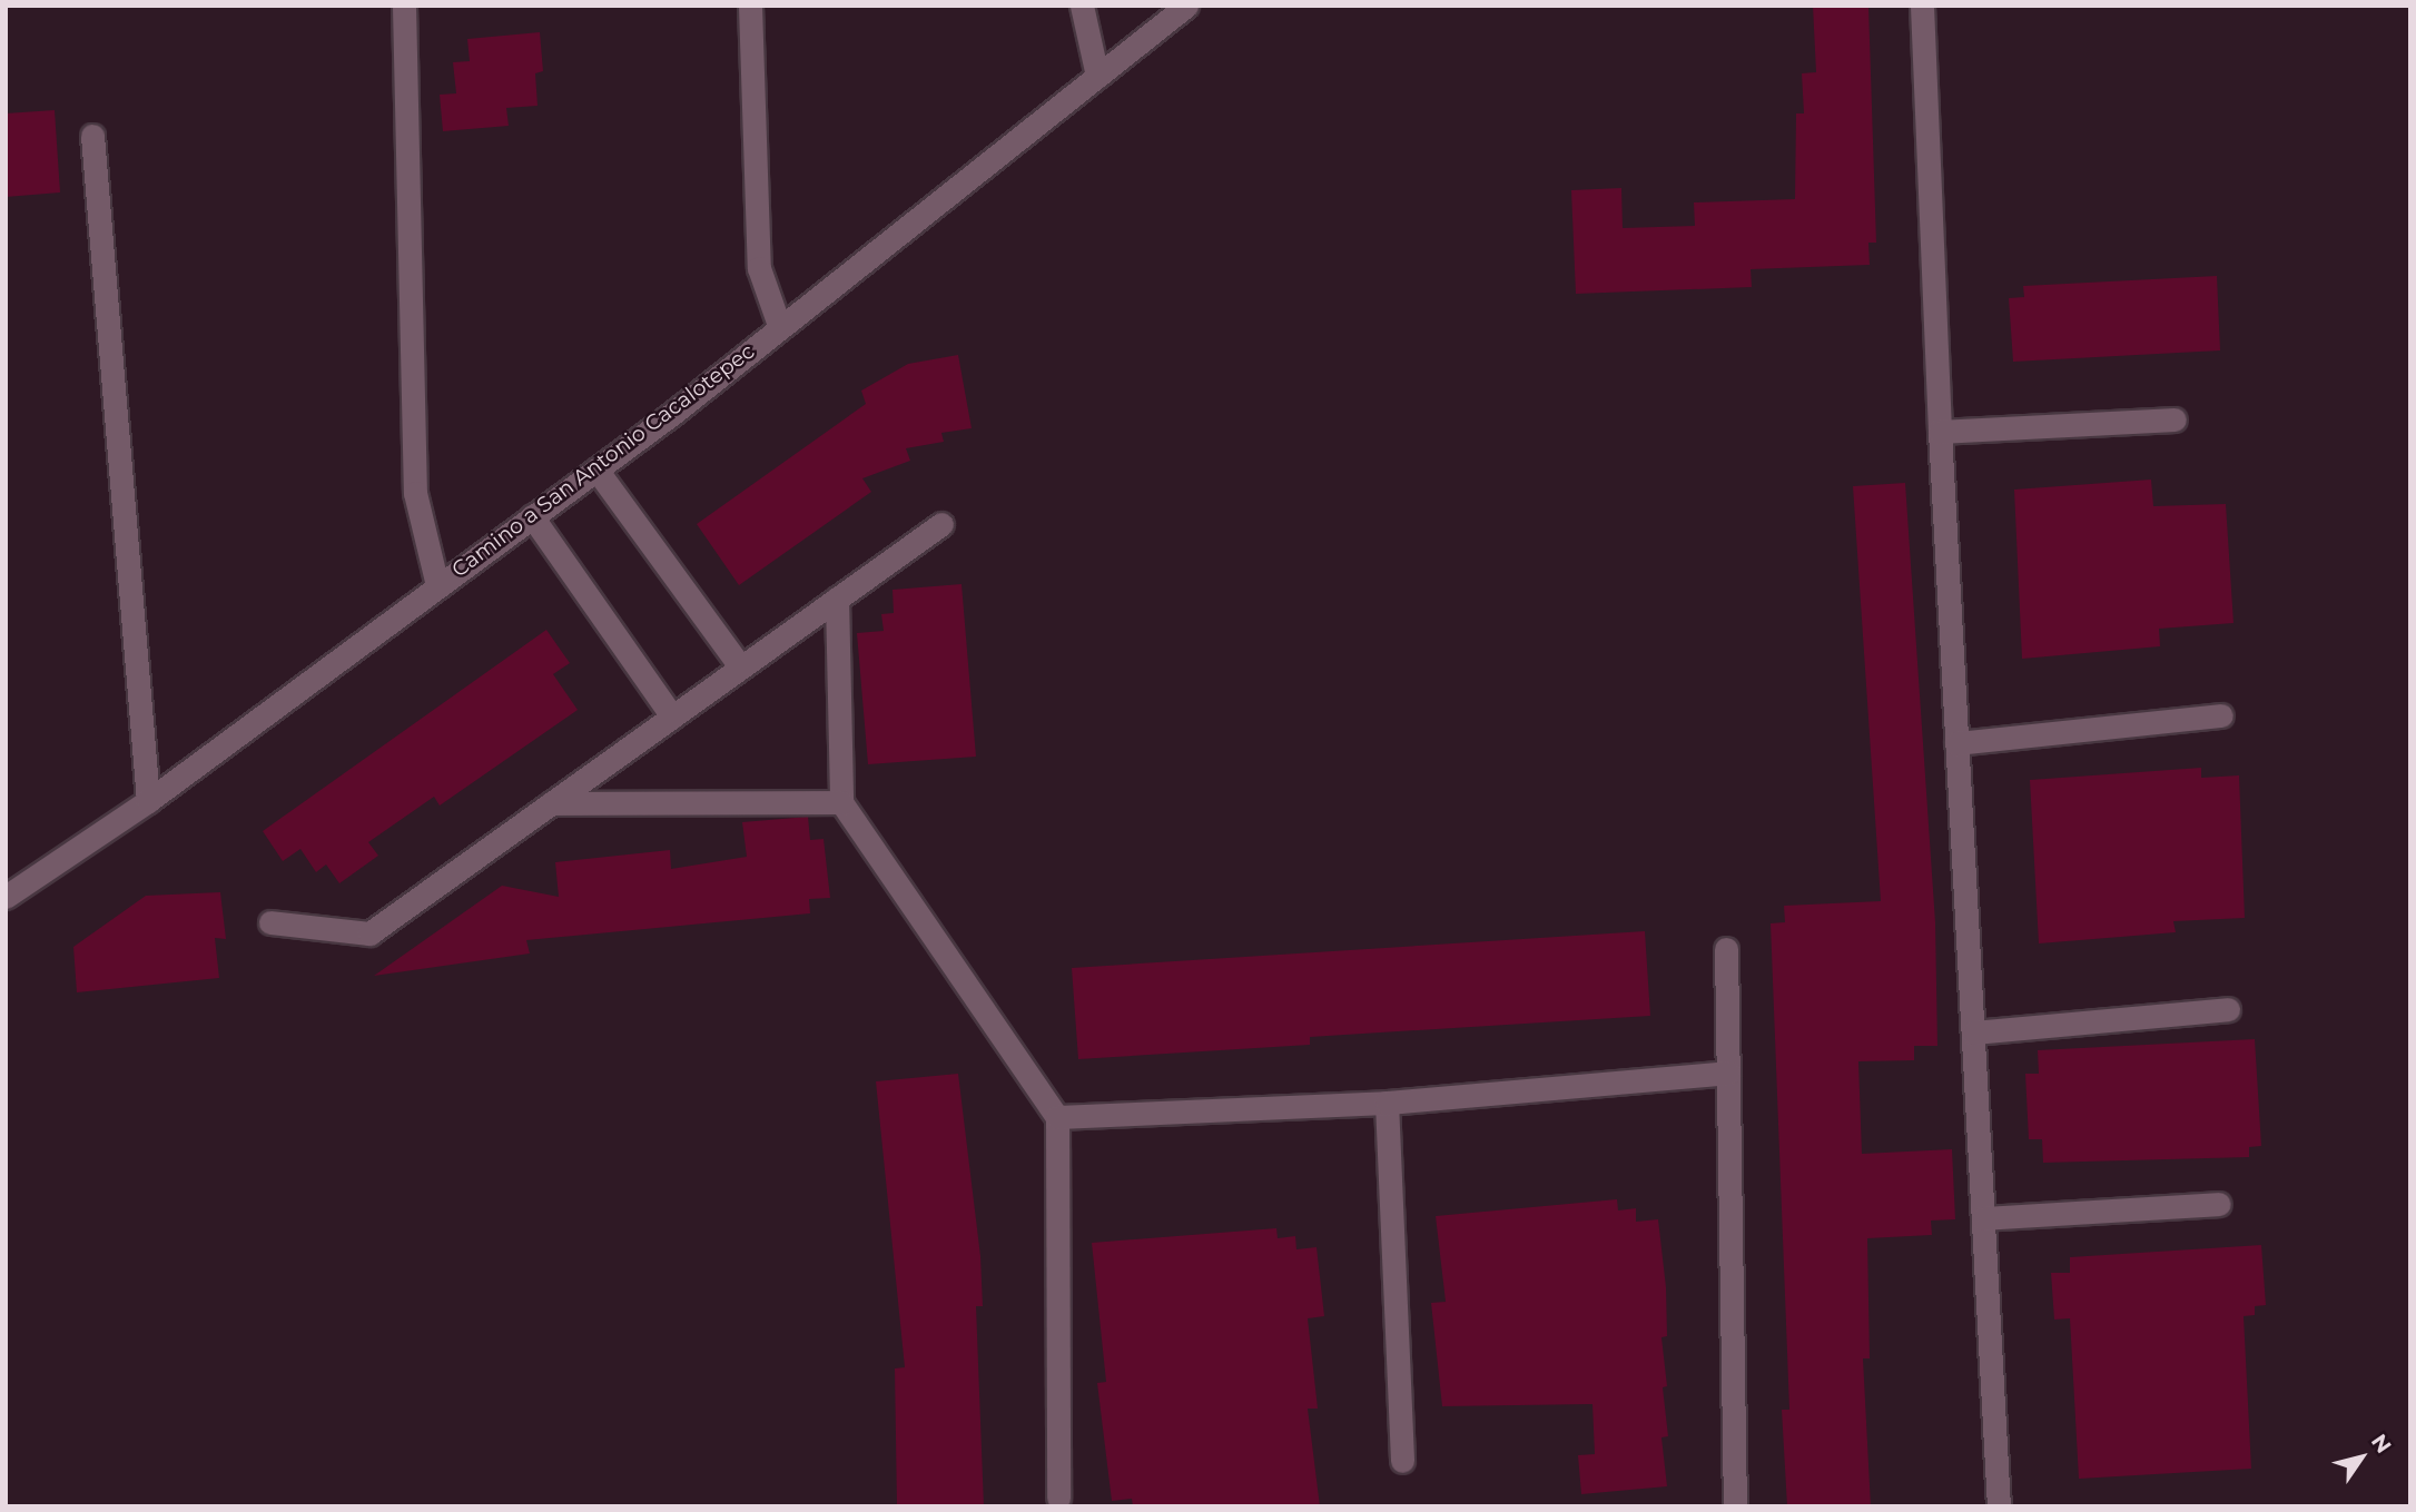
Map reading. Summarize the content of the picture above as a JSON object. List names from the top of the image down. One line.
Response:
{"streets":{"street":["Camino a San Antonio Cacalotepec"]},"north":"top right"}
